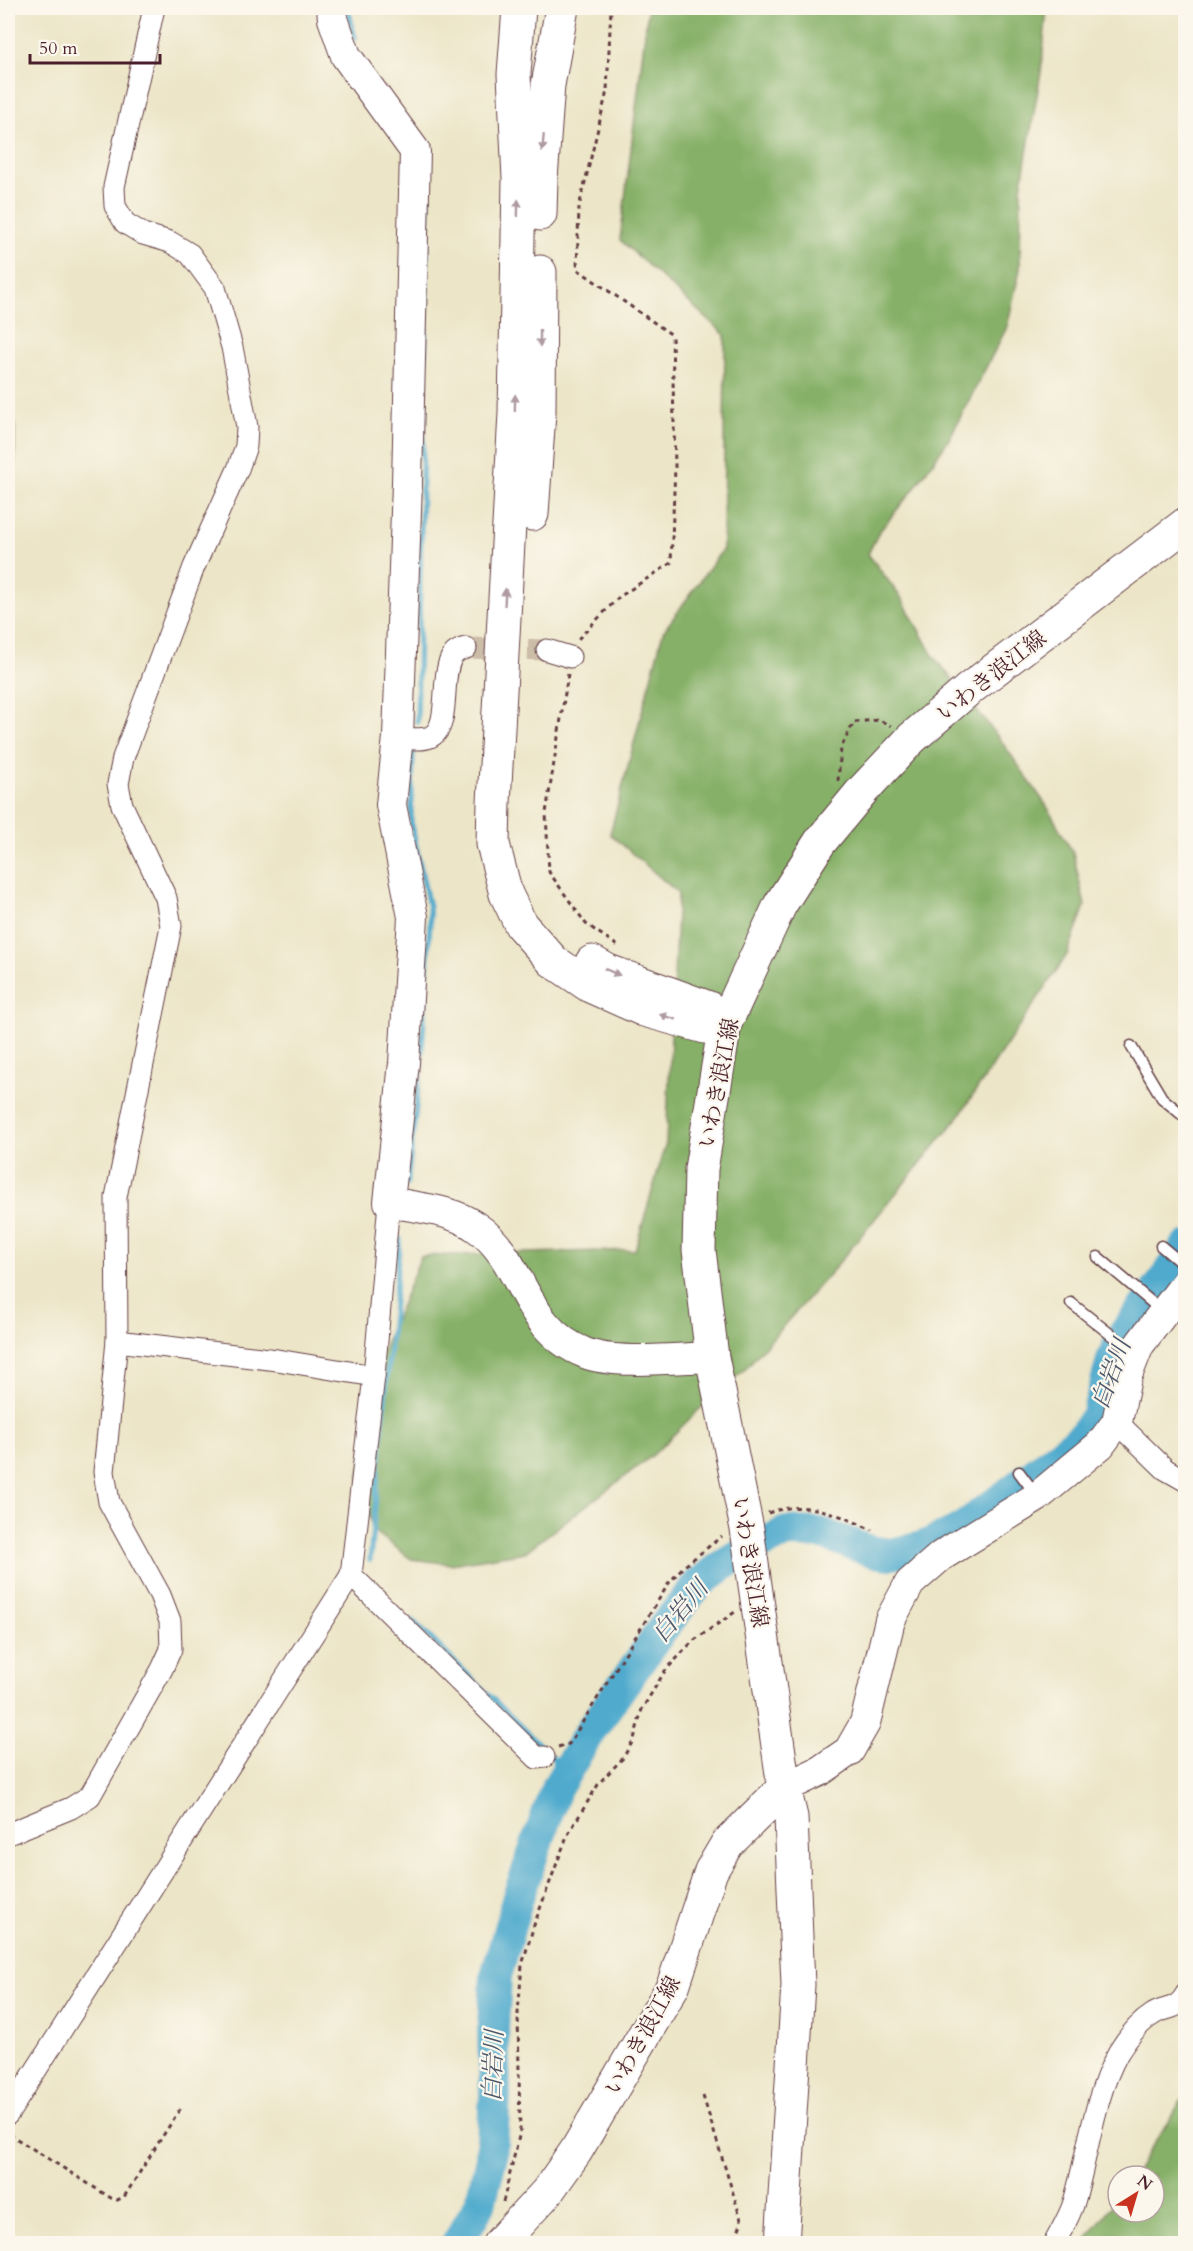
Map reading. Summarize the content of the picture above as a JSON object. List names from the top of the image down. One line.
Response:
{"streets":{"main road":["いわき浪江線"]},"water":["白岩川"],"scale_bar":"50 m","north":"top right"}
